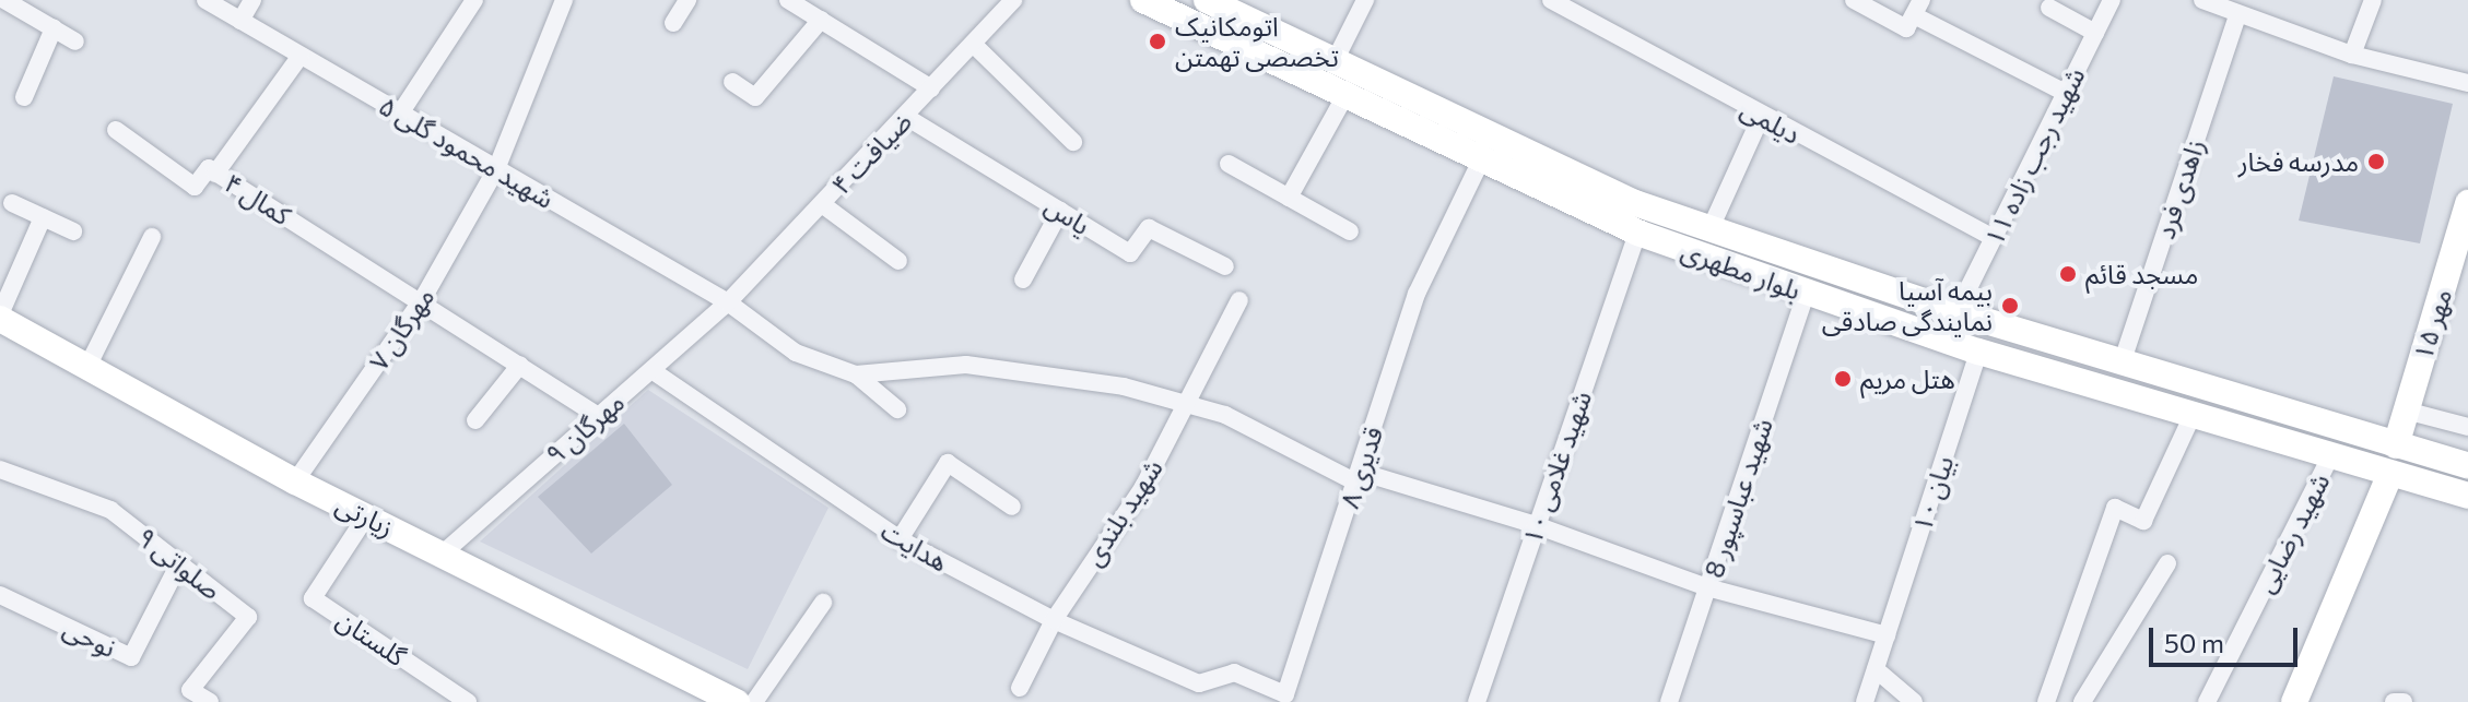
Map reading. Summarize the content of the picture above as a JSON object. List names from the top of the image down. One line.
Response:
{"streets":{"main road":["بلوار مطهری","مهر ۱۵","زیارتی"],"street":["دیلمی","شهید محمود گلی ۵","ضیافت ۴","شهید رجب زاده ۱۱","زاهدی فرد","کمال ۴","یاس","مهرگان ۷","مهرگان ۹","قدیری ۸","شهید غلامی ۱۰","بیان ۱۰","شهید عباسپور 8","شهید بلندی","شهید رضایی","هدایت","صلواتی ۹","نوحی","گلستان"]},"crossings":[["دیلمی","شهید رجب زاده ۱۱"],["شهید محمود گلی ۵","ضیافت ۴"],["شهید محمود گلی ۵","کمال ۴"],["شهید محمود گلی ۵","مهرگان ۷"],["شهید محمود گلی ۵","مهرگان ۹"],["ضیافت ۴","یاس"],["ضیافت ۴","مهرگان ۹"],["شهید رجب زاده ۱۱","بلوار مطهری"],["زاهدی فرد","بلوار مطهری"],["کمال ۴","مهرگان ۷"],["کمال ۴","مهرگان ۹"],["بلوار مطهری","مهر ۱۵"],["بلوار مطهری","قدیری ۸"],["بلوار مطهری","شهید غلامی ۱۰"],["بلوار مطهری","بیان ۱۰"],["بلوار مطهری","شهید عباسپور 8"],["بلوار مطهری","شهید رضایی"],["مهرگان ۷","زیارتی"],["مهرگان ۹","زیارتی"],["مهرگان ۹","هدایت"],["قدیری ۸","هدایت"],["شهید بلندی","هدایت"],["زیارتی","گلستان"],["صلواتی ۹","نوحی"]],"places":["اتومکانیک تخصصی تهمتن","مدرسه فخار","مسجد قائم","بیمه آسیا نمایندگی صادقی","هتل مریم"],"scale_bar":"50 m"}
